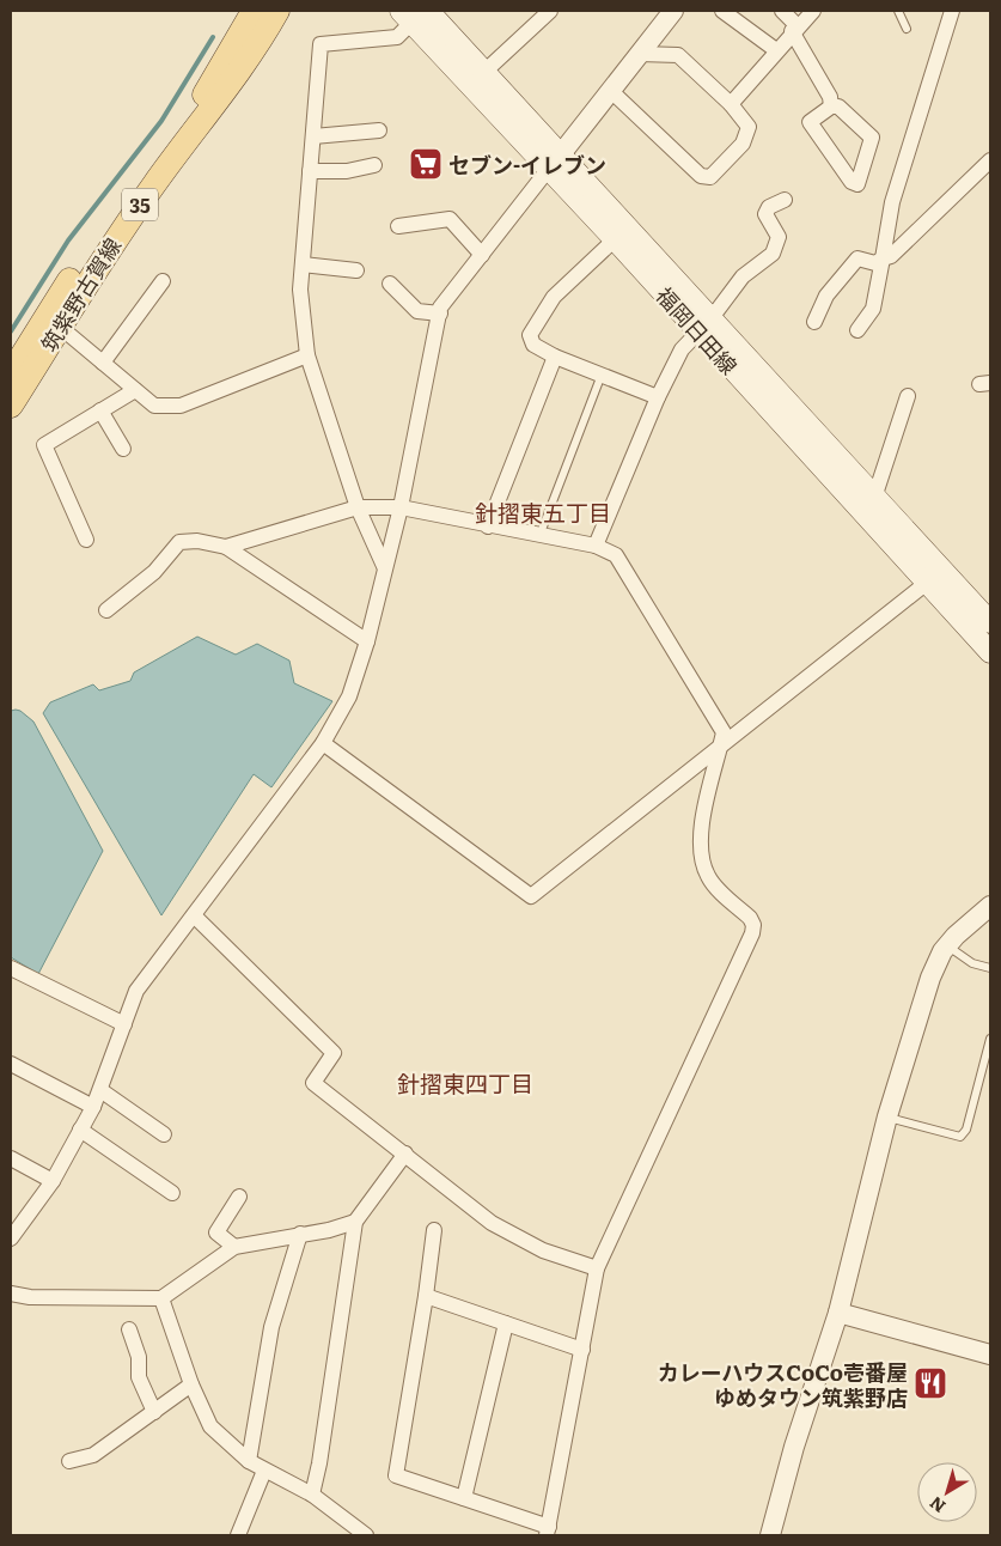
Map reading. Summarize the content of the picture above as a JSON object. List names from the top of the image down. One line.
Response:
{"streets":{"main road":["35","筑紫野古賀線","福岡日田線"]},"districts":["針摺東五丁目","針摺東四丁目"],"places":{"supermarket":["セブン-イレブン"],"restaurant":["カレーハウスCoCo壱番屋 ゆめタウン筑紫野店"]},"north":"bottom left"}
